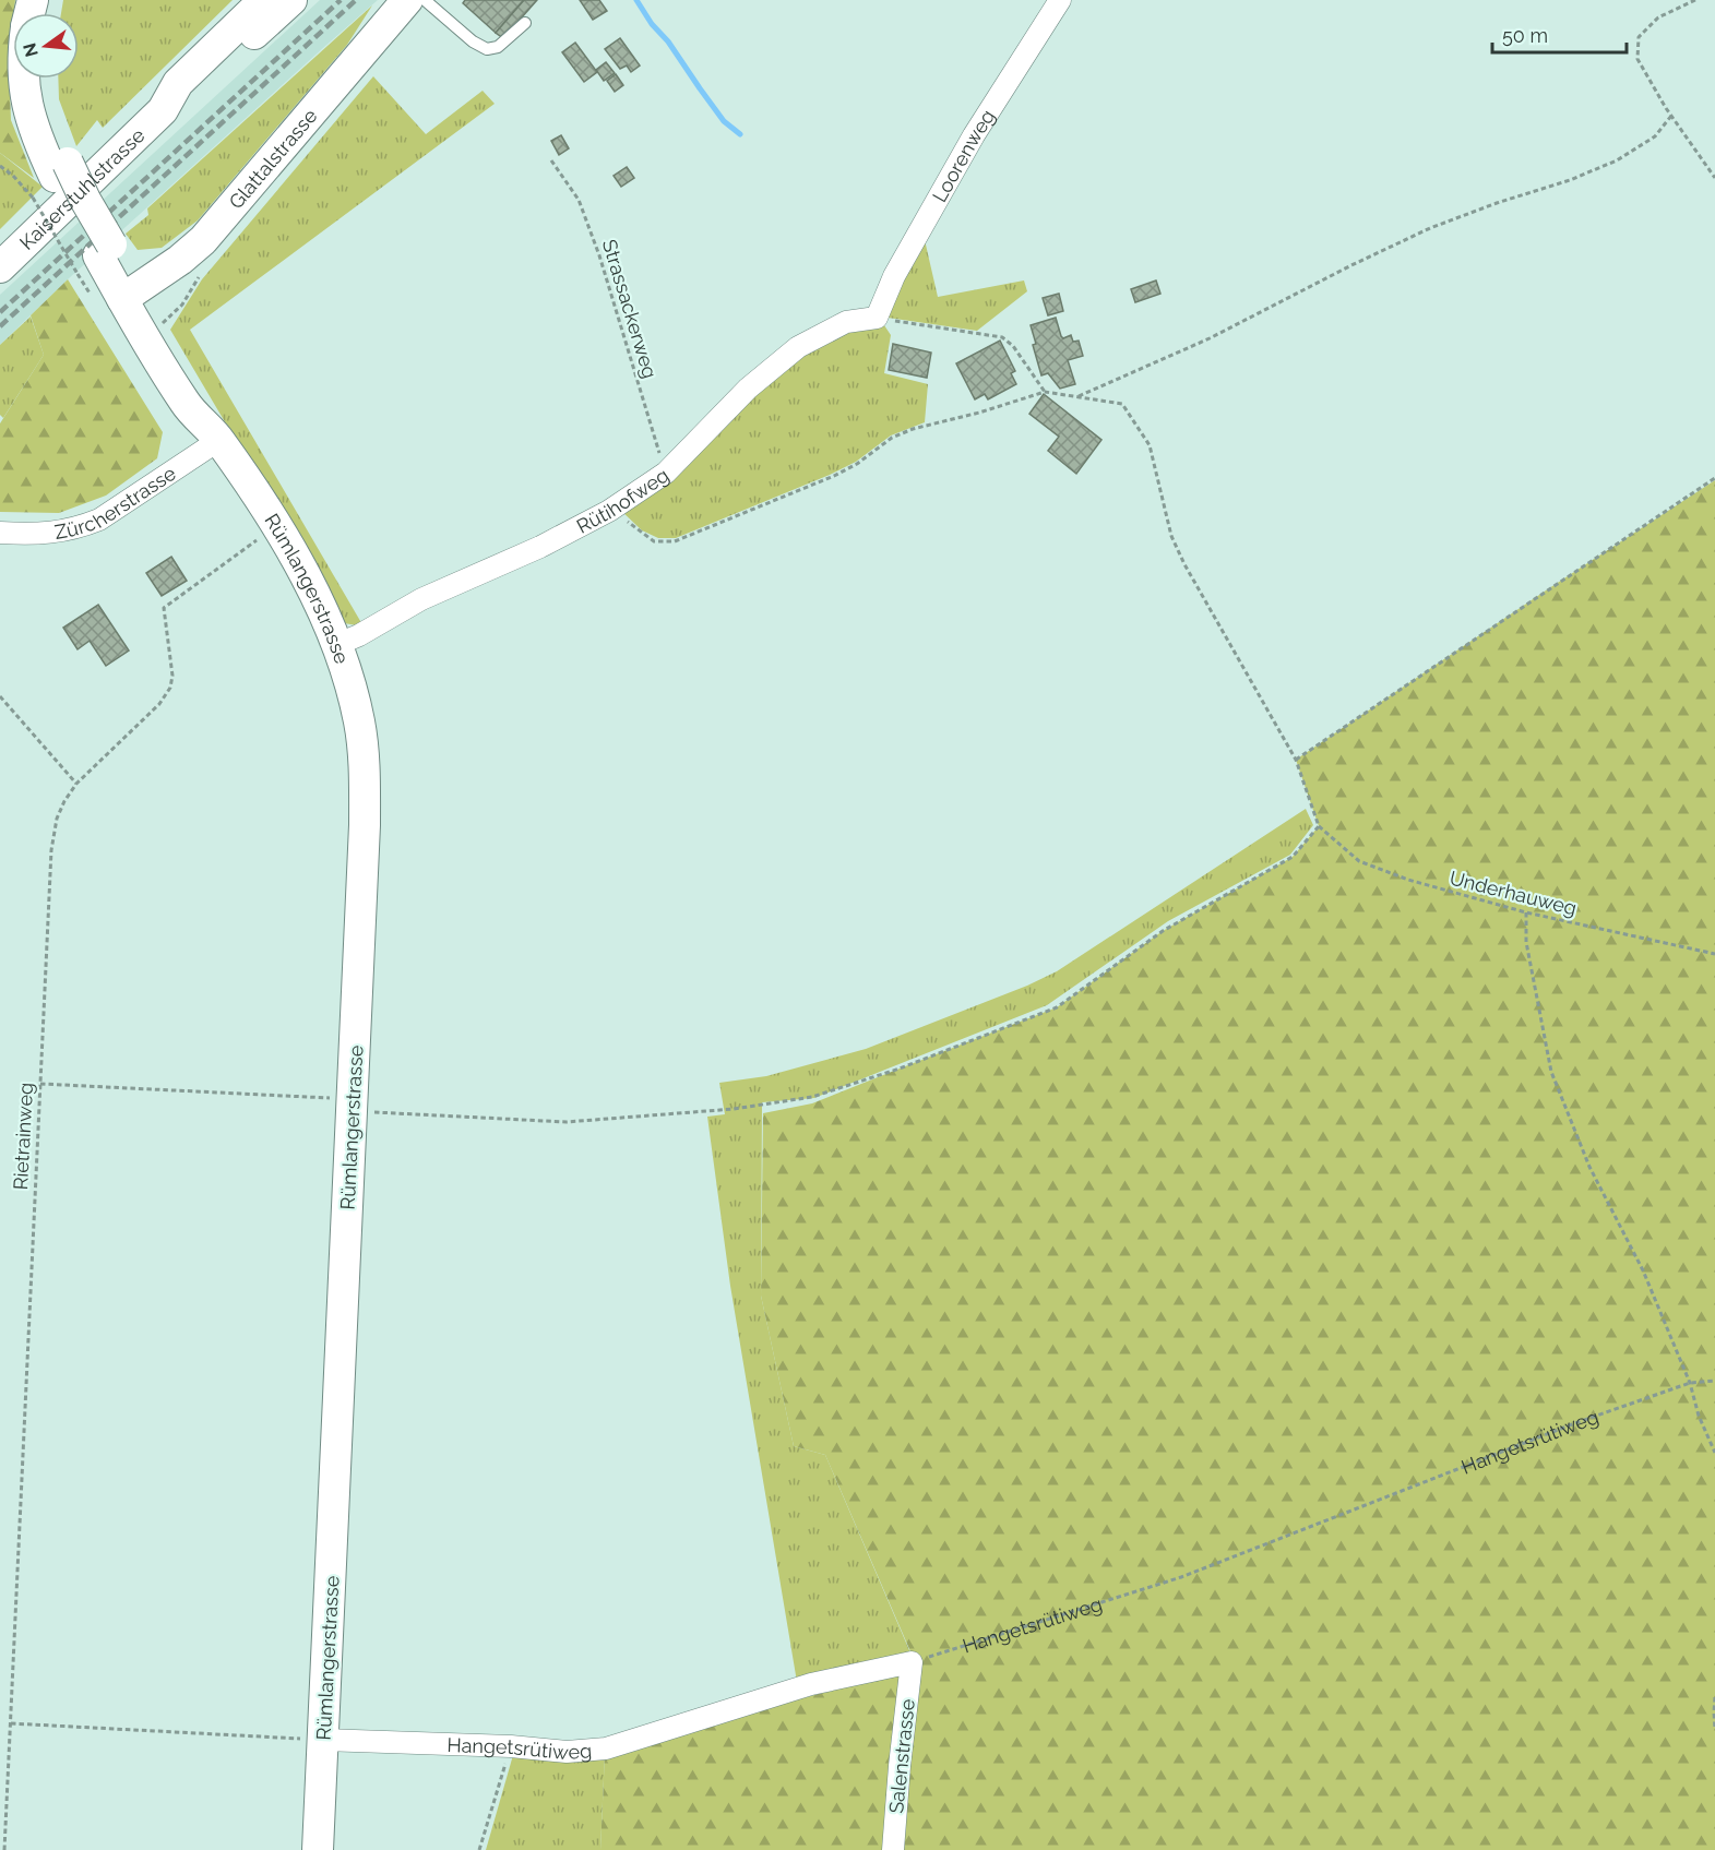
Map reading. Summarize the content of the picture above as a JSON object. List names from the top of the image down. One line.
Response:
{"streets":{"street":["Loorenweg","Glattalstrasse","Kaiserstuhlstrasse","Rütihofweg","Zürcherstrasse","Rümlangerstrasse","Hangetsrütiweg","Salenstrasse"],"path":["Strassackerweg","Underhauweg","Rietrainweg"]},"crossings":[["Loorenweg","Rütihofweg"],["Glattalstrasse","Rümlangerstrasse"],["Strassackerweg","Rütihofweg"],["Rütihofweg","Rümlangerstrasse"],["Zürcherstrasse","Rümlangerstrasse"],["Rümlangerstrasse","Rietrainweg"],["Rümlangerstrasse","Hangetsrütiweg"],["Hangetsrütiweg","Salenstrasse"]],"scale_bar":"50 m","north":"left"}
